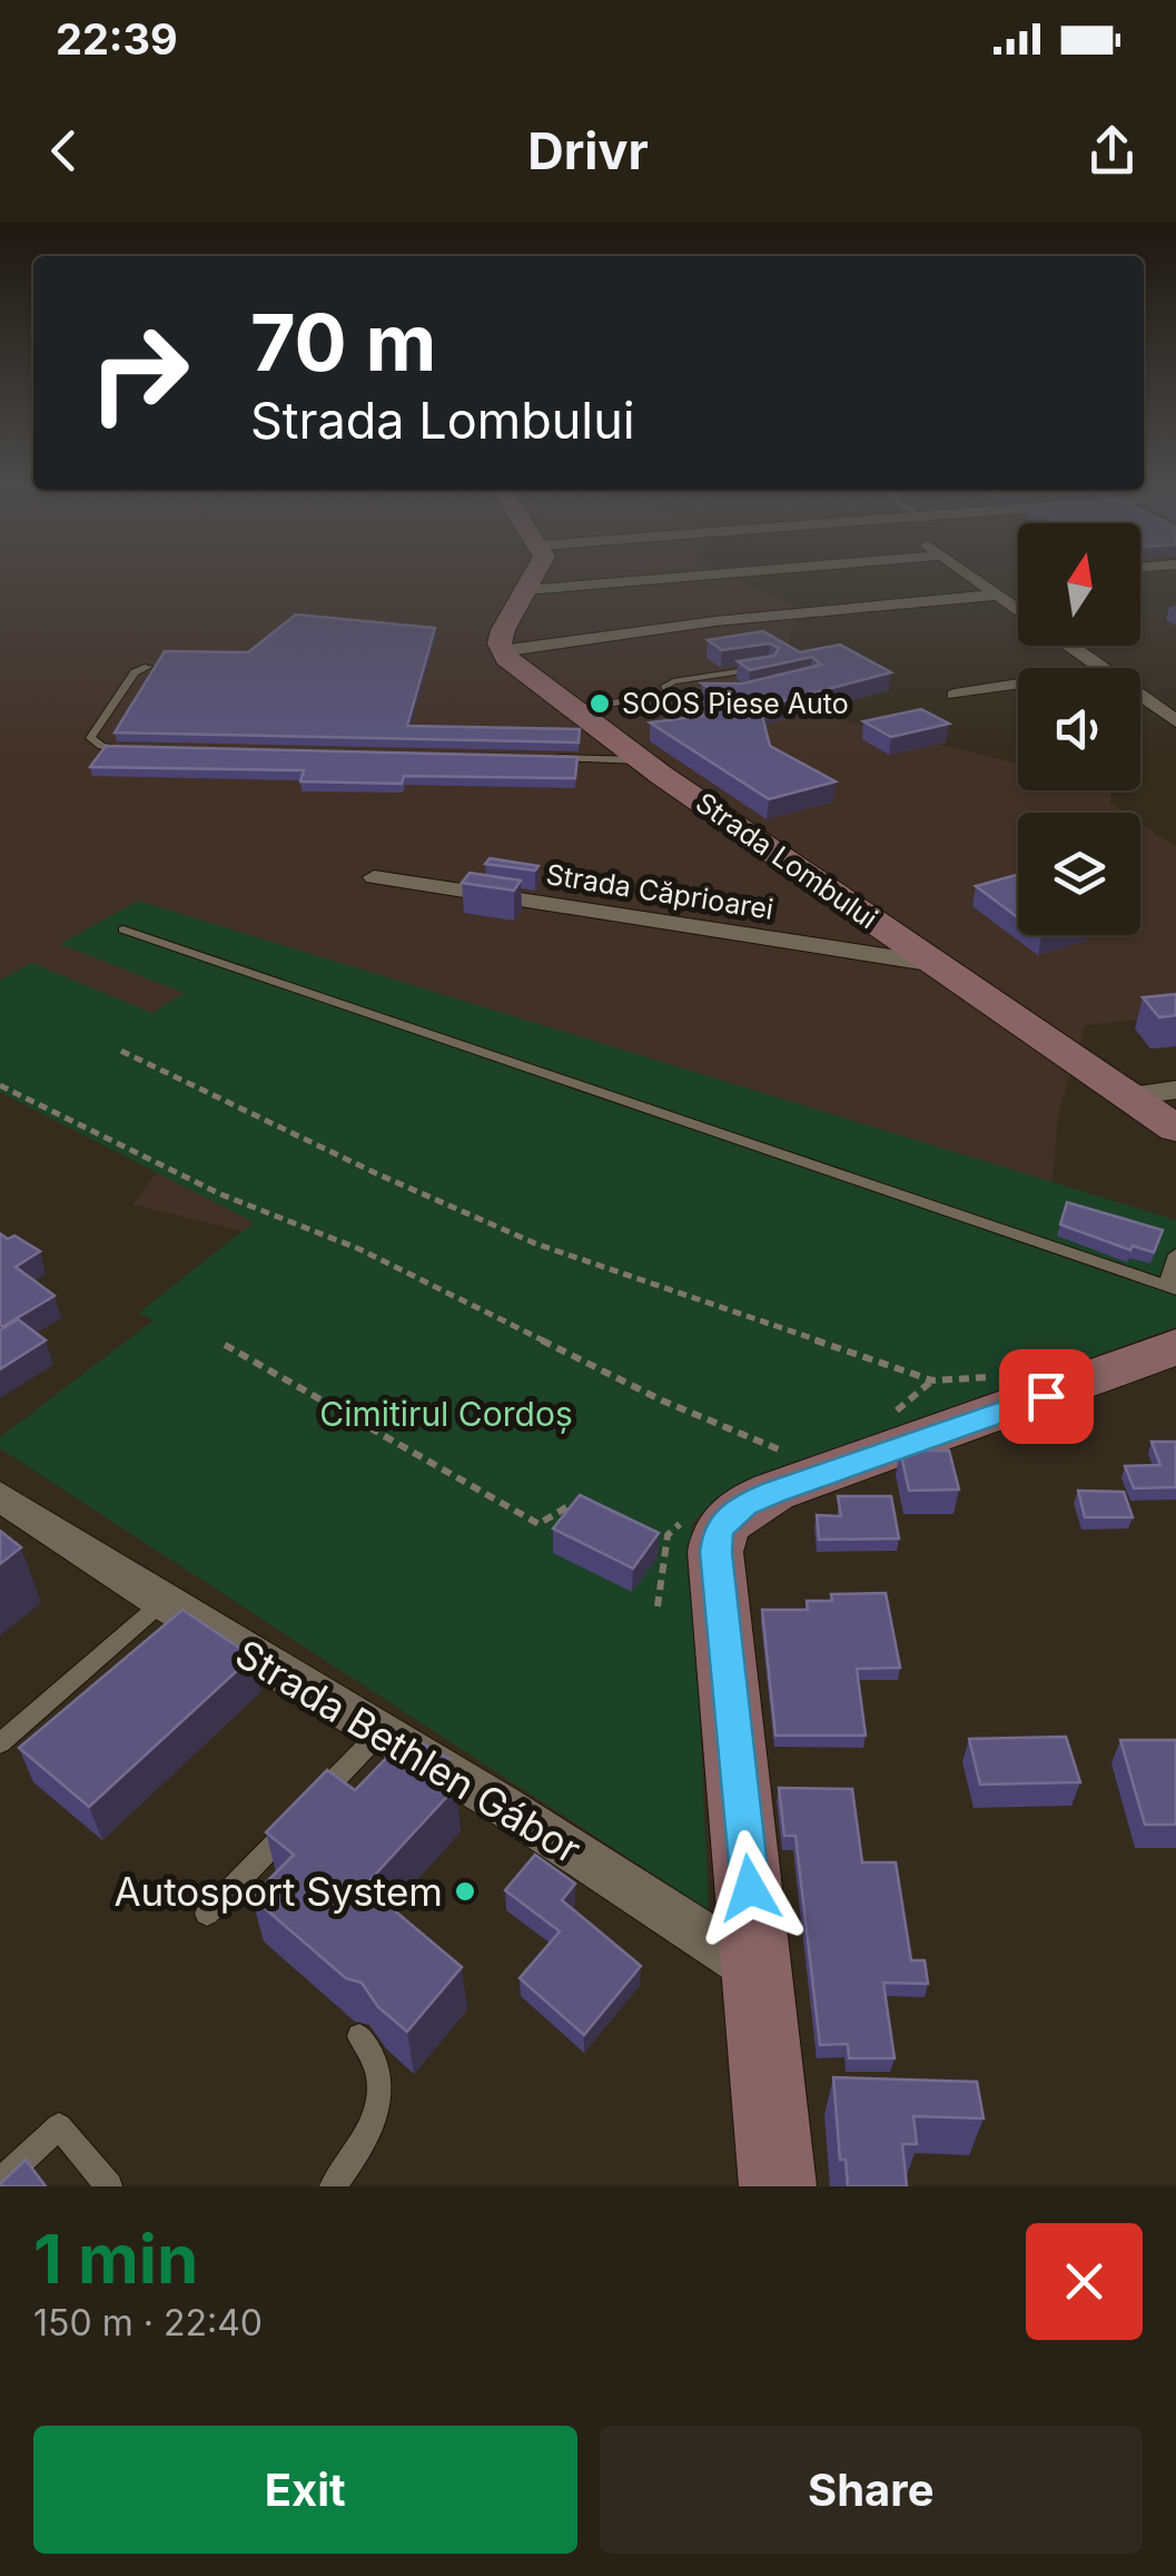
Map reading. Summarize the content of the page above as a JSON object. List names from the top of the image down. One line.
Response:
{"streets":{"street":["Strada Lombului","Strada Căprioarei","Strada Bethlen Gábor"]},"crossings":[["Strada Lombului","Strada Căprioarei"]],"parks":["Cimitirul Cordoș"],"places":["SOOS Piese Auto","Autosport System"],"north":"top","page":{"status":"22:39","header":"Drivr","turn":["70 m","Strada Lombului"],"heading":["1 min","150 m · 22:40"],"buttons":["Exit","Share"]}}
